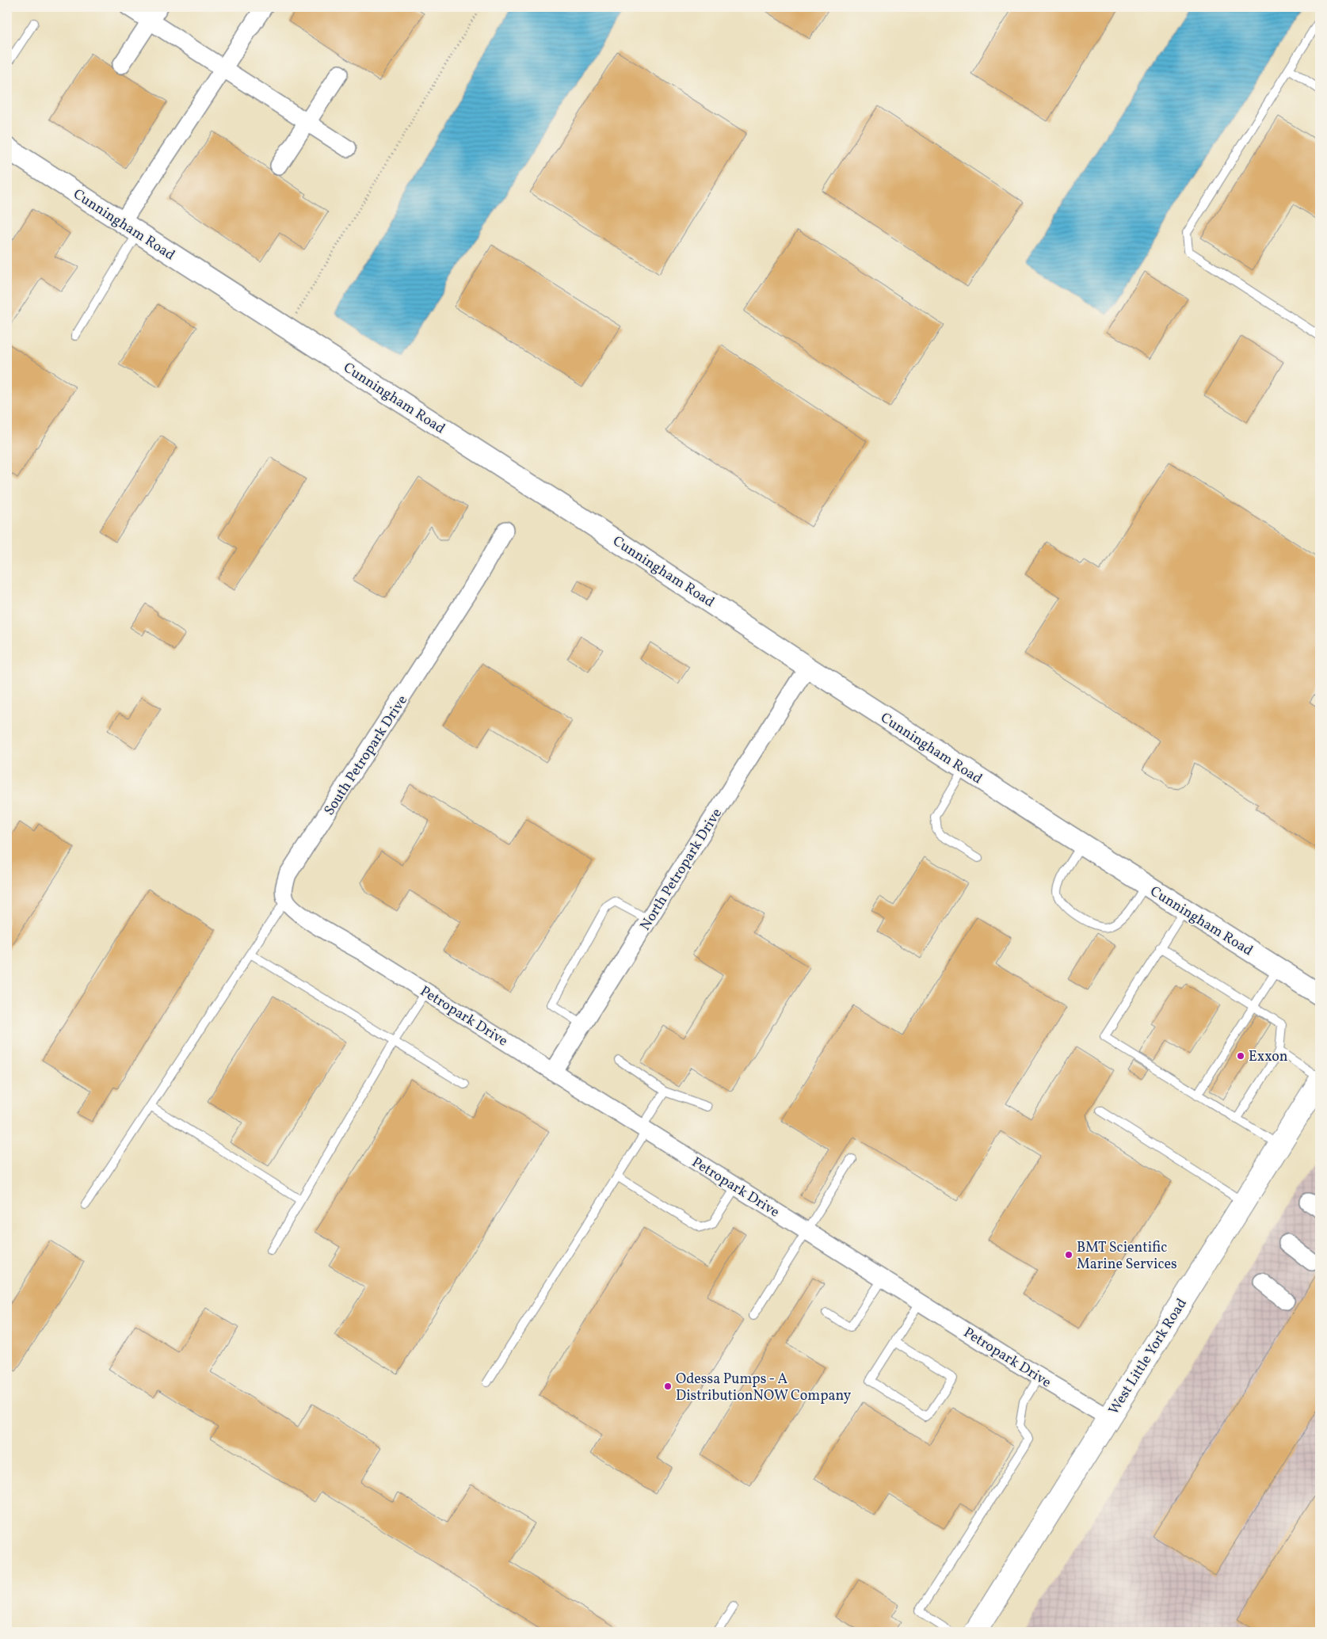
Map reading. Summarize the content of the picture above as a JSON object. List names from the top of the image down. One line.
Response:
{"streets":{"main road":["West Little York Road"],"street":["Cunningham Road","South Petropark Drive","North Petropark Drive","Petropark Drive"]},"crossings":[["Cunningham Road","North Petropark Drive"],["South Petropark Drive","Petropark Drive"],["North Petropark Drive","Petropark Drive"],["Petropark Drive","West Little York Road"]],"places":["Exxon","BMT Scientific Marine Services","Odessa Pumps - A DistributionNOW Company"]}
